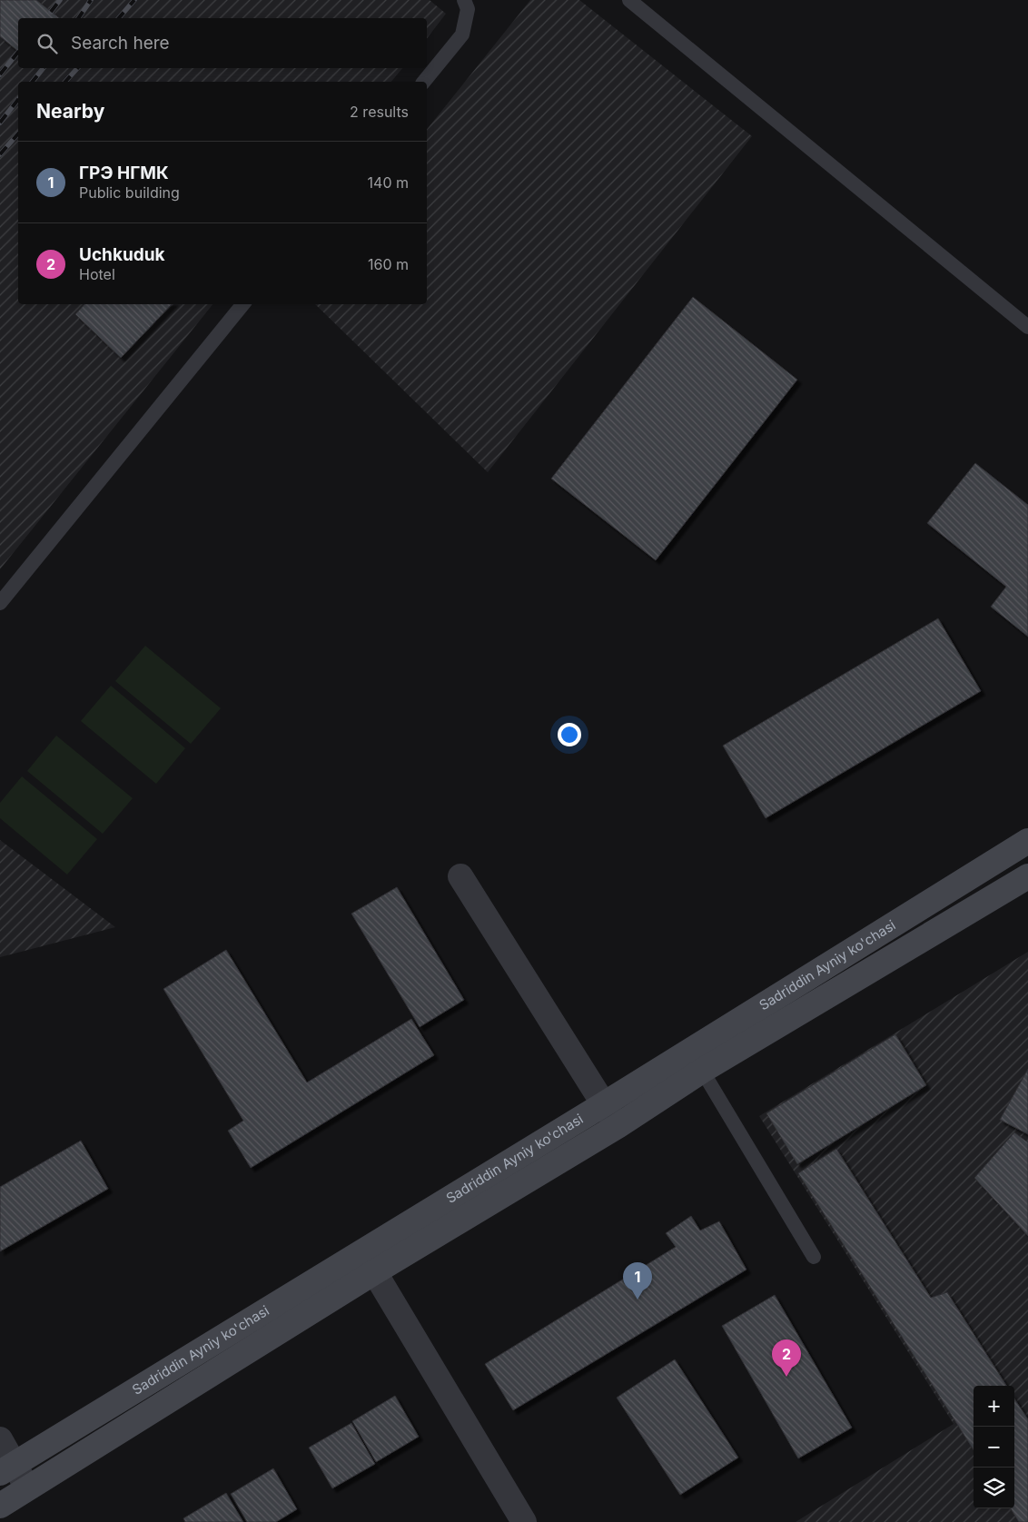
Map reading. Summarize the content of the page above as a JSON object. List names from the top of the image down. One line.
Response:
{"streets":{"main road":["Sadriddin Ayniy ko'chasi"]},"page":{"search":"Search here","heading":["Nearby","2 results"],"list":[{"mark":"1","name":"ГРЭ НГМК","note":"Public building","value":"140 m"},{"mark":"2","name":"Uchkuduk","note":"Hotel","value":"160 m"}],"pins":["1","2"],"map_buttons":["+","−"]}}
